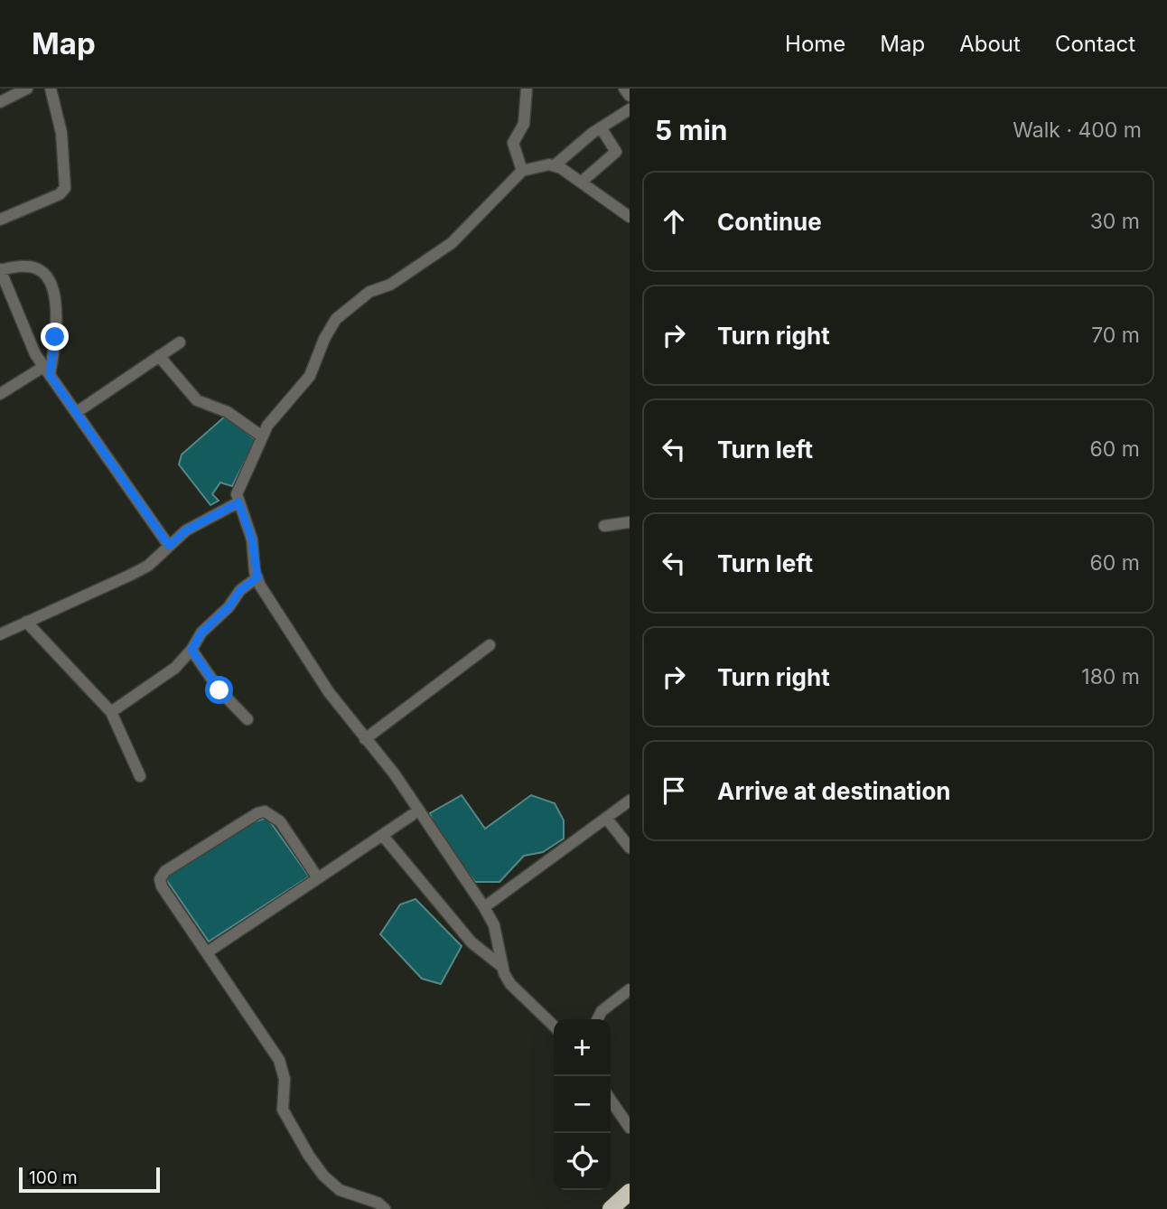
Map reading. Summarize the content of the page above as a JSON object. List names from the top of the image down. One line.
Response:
{"scale_bar":"100 m","page":{"header":"Map","nav":["Home","Map","About","Contact"],"heading":["5 min","Walk · 400 m"],"list":[["Continue","30 m"],["Turn right","70 m"],["Turn left","60 m"],["Turn left","60 m"],["Turn right","180 m"],"Arrive at destination"],"map_buttons":["+","−"],"scale":"100 m"}}
